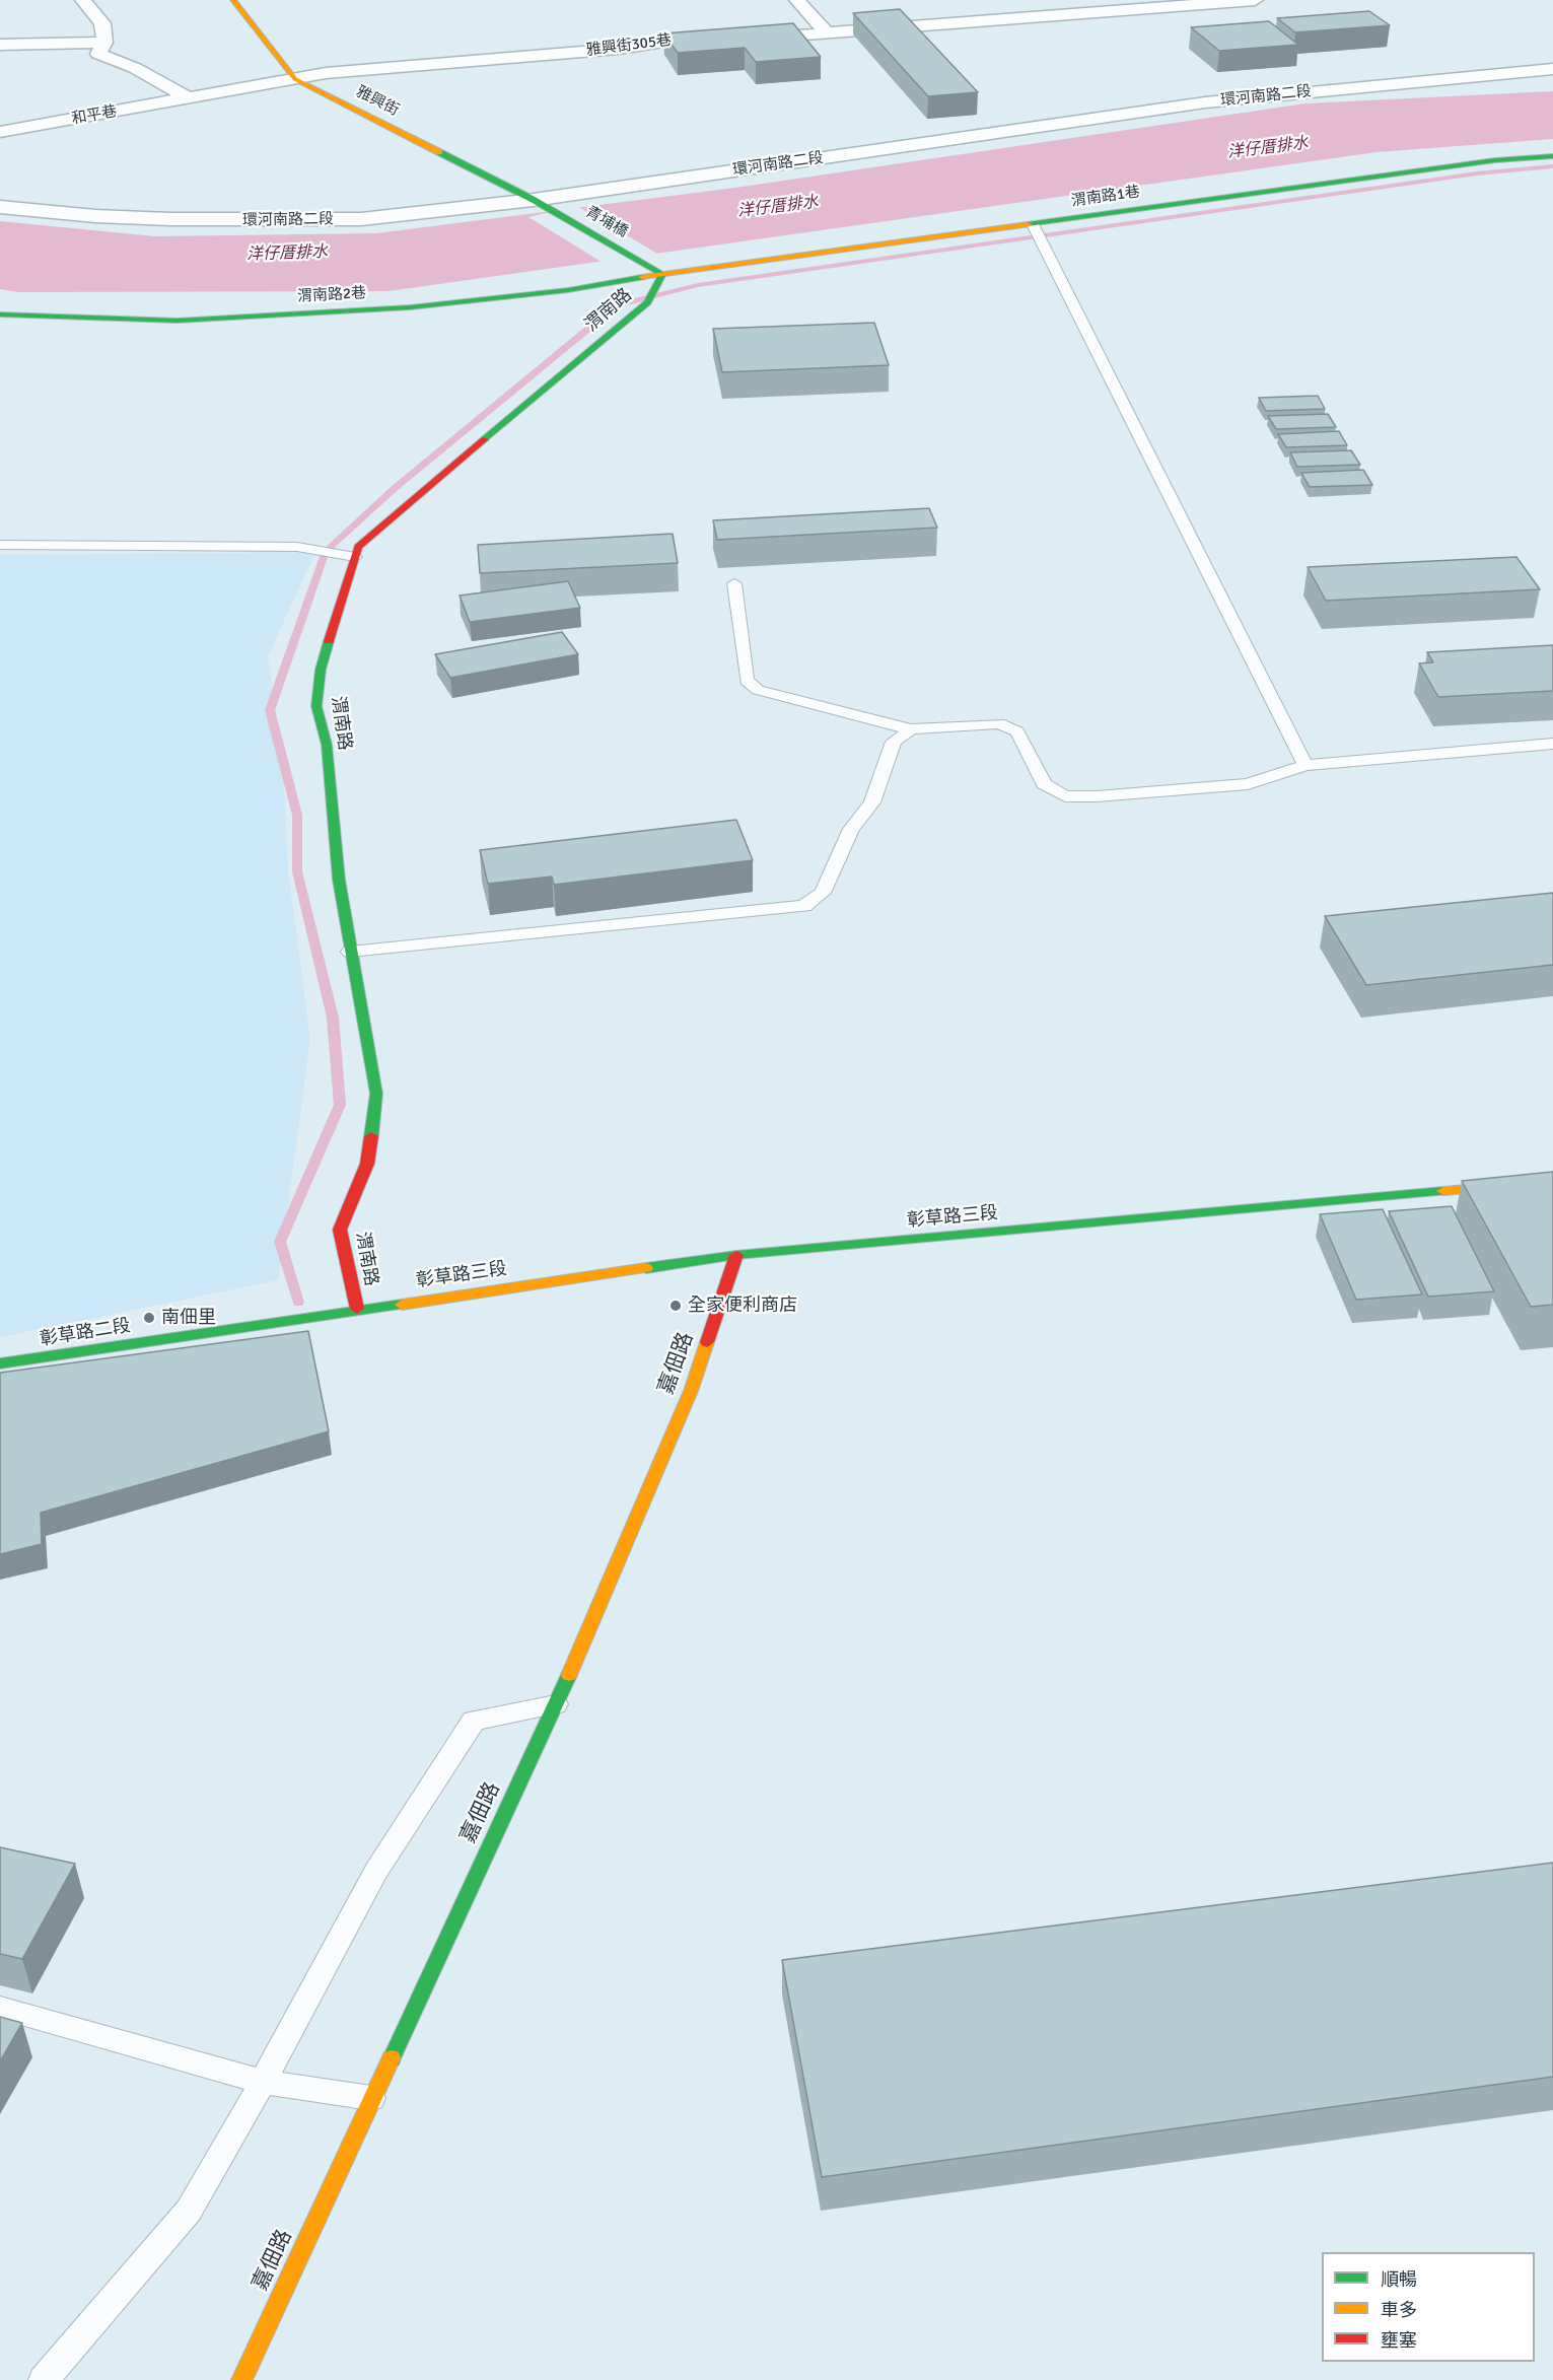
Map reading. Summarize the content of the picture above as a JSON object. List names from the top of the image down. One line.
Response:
{"streets":{"street":["雅興街305巷","環河南路二段","雅興街","和平巷","渭南路1巷","青埔橋","渭南路2巷","渭南路","彰草路三段","彰草路二段","嘉佃路"]},"crossings":[["雅興街305巷","雅興街"],["雅興街305巷","和平巷"],["環河南路二段","雅興街"],["環河南路二段","青埔橋"],["雅興街","和平巷"],["雅興街","青埔橋"],["渭南路1巷","青埔橋"],["渭南路1巷","渭南路2巷"],["渭南路1巷","渭南路"],["青埔橋","渭南路2巷"],["青埔橋","渭南路"],["渭南路2巷","渭南路"],["渭南路","彰草路三段"],["渭南路","彰草路二段"],["彰草路三段","彰草路二段"],["彰草路三段","嘉佃路"]],"water":["洋仔厝排水"],"places":["全家便利商店","南佃里"],"legend":["順暢","車多","壅塞"]}
